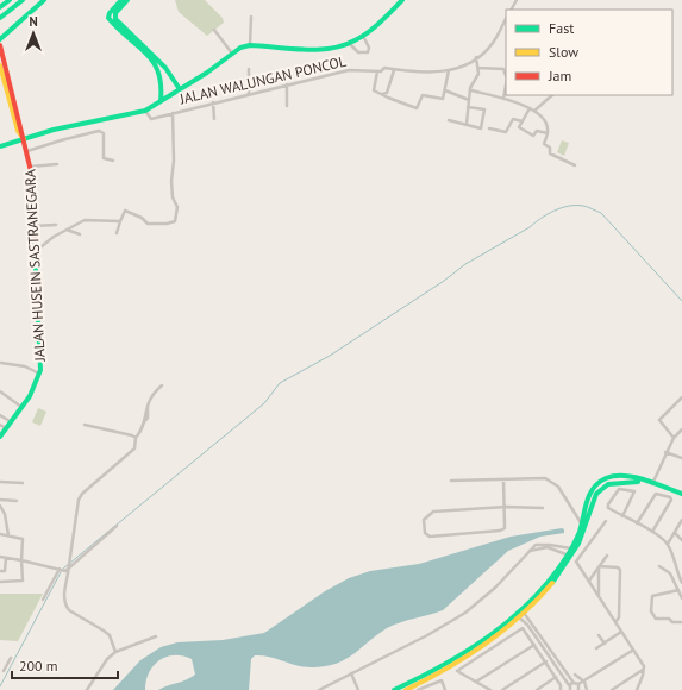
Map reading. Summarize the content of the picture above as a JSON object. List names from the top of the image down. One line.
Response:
{"streets":{"main road":["JALAN HUSEIN SASTRANEGARA"],"street":["JALAN WALUNGAN PONCOL"]},"legend":["Fast","Slow","Jam"],"scale_bar":"200 m","north":"top"}
